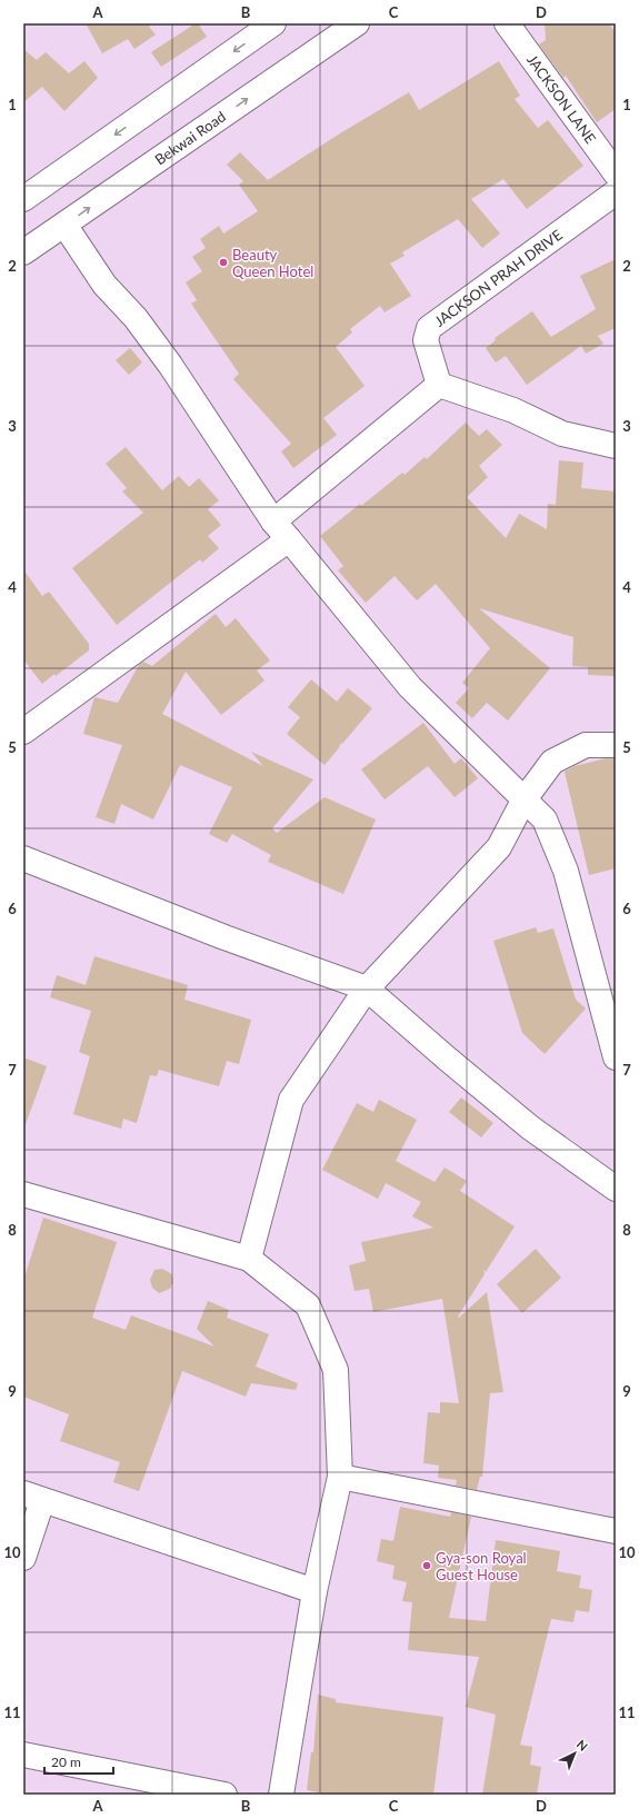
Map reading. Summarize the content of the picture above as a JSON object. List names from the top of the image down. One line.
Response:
{"streets":{"main road":["JACKSON LANE","Bekwai Road","JACKSON PRAH DRIVE"]},"places":["Beauty Queen Hotel","Gya-son Royal Guest House"],"scale_bar":"20 m","north":"top right","grid":{"columns":["A","B","C","D"],"rows":["1","2","3","4","5","6","7","8","9","10","11"]}}
